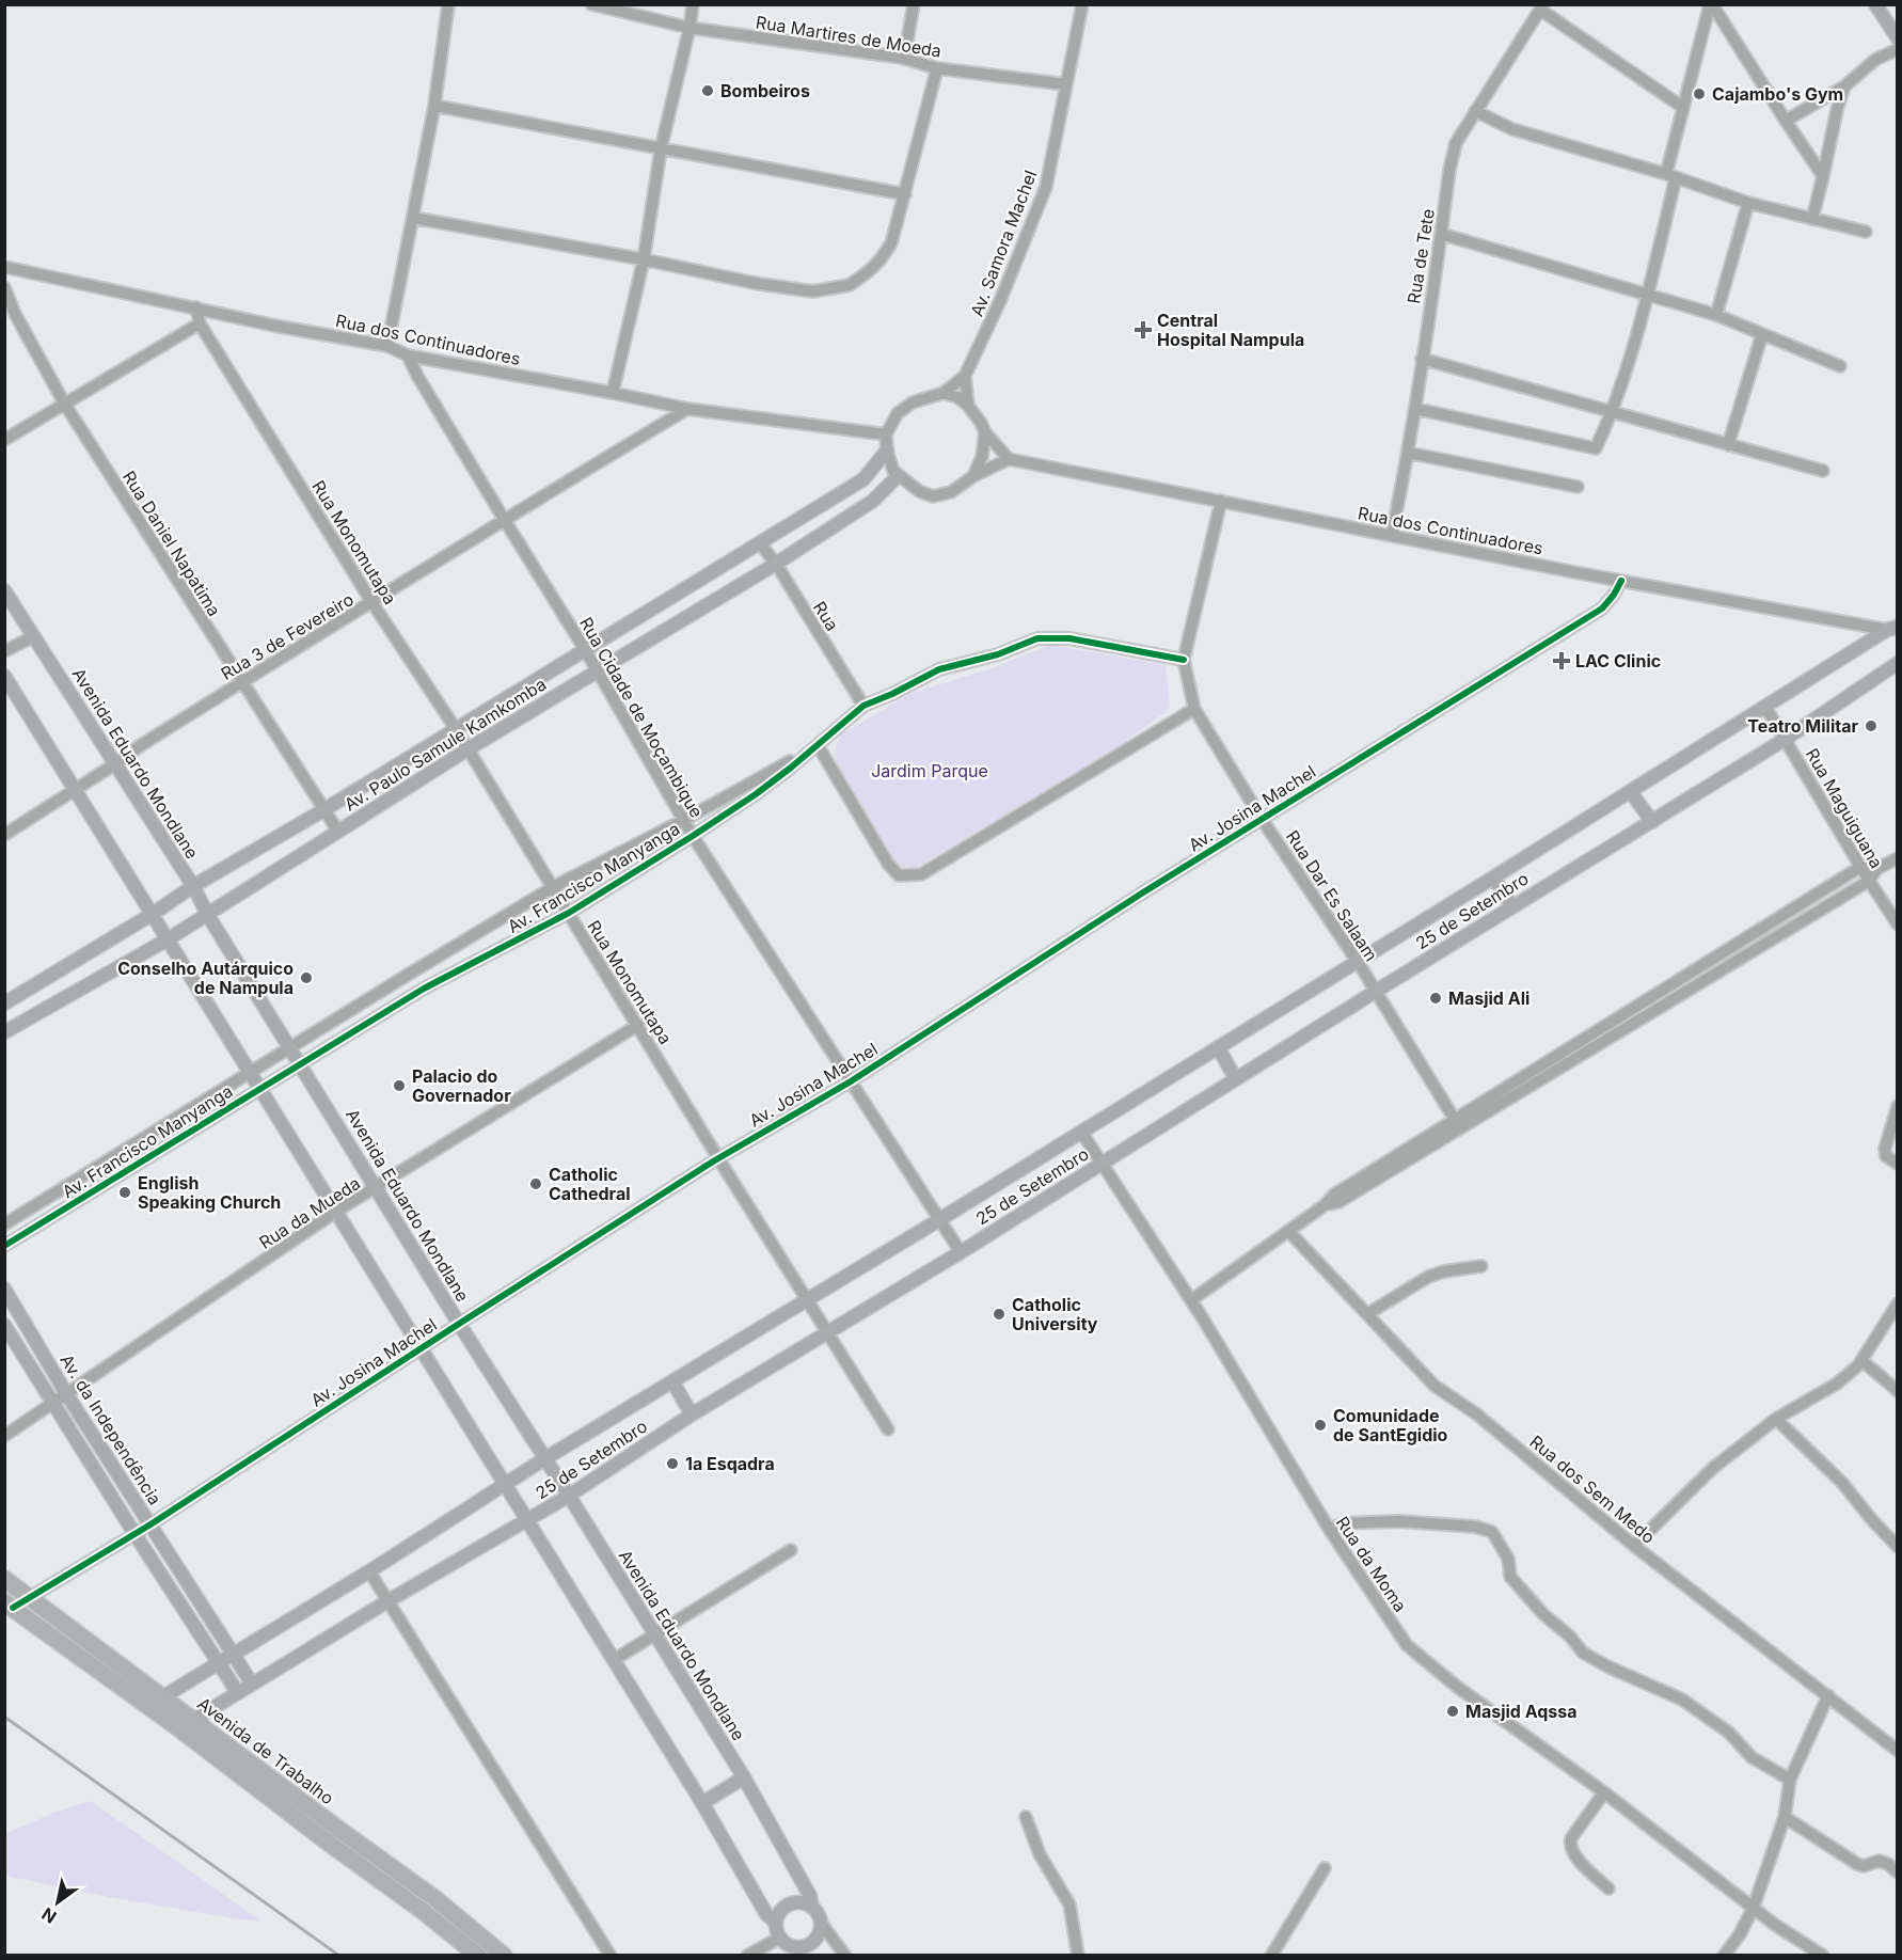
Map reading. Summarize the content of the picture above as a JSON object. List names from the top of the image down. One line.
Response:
{"streets":{"highway":["Avenida de Trabalho"],"main road":["Av. Paulo Samule Kamkomba","Avenida Eduardo Mondlane","25 de Setembro","Av. da Independência"],"street":["Rua Martires de Moeda","Av. Samora Machel","Rua de Tete","Rua dos Continuadores","Rua Monomutapa","Rua Daniel Napatima","Rua","Rua 3 de Fevereiro","Rua Cidade de Moçambique","Av. Josina Machel","Rua Maguiguana","Av. Francisco Manyanga","Rua Dar Es Salaam","Rua da Mueda","Rua dos Sem Medo","Rua da Moma"]},"crossings":[["Rua Martires de Moeda","Av. Samora Machel"],["Rua de Tete","Rua dos Continuadores"],["Rua dos Continuadores","Rua 3 de Fevereiro"],["Rua dos Continuadores","Rua Cidade de Moçambique"],["Rua dos Continuadores","Av. Paulo Samule Kamkomba"],["Rua dos Continuadores","Av. Josina Machel"],["Rua dos Continuadores","Rua Dar Es Salaam"],["Rua dos Continuadores","25 de Setembro"],["Rua Monomutapa","Rua 3 de Fevereiro"],["Rua Monomutapa","Av. Paulo Samule Kamkomba"],["Rua Monomutapa","Av. Josina Machel"],["Rua Monomutapa","Av. Francisco Manyanga"],["Rua Monomutapa","25 de Setembro"],["Rua Monomutapa","Rua da Mueda"],["Rua Daniel Napatima","Rua 3 de Fevereiro"],["Rua Daniel Napatima","Av. Paulo Samule Kamkomba"],["Rua","Av. Paulo Samule Kamkomba"],["Rua","Av. Francisco Manyanga"],["Rua 3 de Fevereiro","Rua Cidade de Moçambique"],["Rua 3 de Fevereiro","Avenida Eduardo Mondlane"],["Rua Cidade de Moçambique","Av. Paulo Samule Kamkomba"],["Rua Cidade de Moçambique","Av. Josina Machel"],["Rua Cidade de Moçambique","Av. Francisco Manyanga"],["Rua Cidade de Moçambique","25 de Setembro"],["Av. Paulo Samule Kamkomba","Avenida Eduardo Mondlane"],["Avenida Eduardo Mondlane","Av. Josina Machel"],["Avenida Eduardo Mondlane","Av. Francisco Manyanga"],["Avenida Eduardo Mondlane","25 de Setembro"],["Avenida Eduardo Mondlane","Rua da Mueda"],["Av. Josina Machel","Rua Dar Es Salaam"],["Av. Josina Machel","Av. da Independência"],["Av. Josina Machel","Avenida de Trabalho"],["Rua Maguiguana","25 de Setembro"],["Av. Francisco Manyanga","Rua Dar Es Salaam"],["Rua Dar Es Salaam","25 de Setembro"],["25 de Setembro","Av. da Independência"],["25 de Setembro","Rua da Moma"],["25 de Setembro","Avenida de Trabalho"],["Rua da Mueda","Av. da Independência"]],"parks":["Jardim Parque"],"places":{"other":["Bombeiros","Cajambo's Gym","Teatro Militar","Conselho Autárquico de Nampula","Masjid Ali","Palacio do Governador","Catholic Cathedral","English Speaking Church","Catholic University","Comunidade de SantEgidio","1a Esqadra","Masjid Aqssa"],"health":["Central Hospital Nampula","LAC Clinic"]},"north":"bottom left"}
